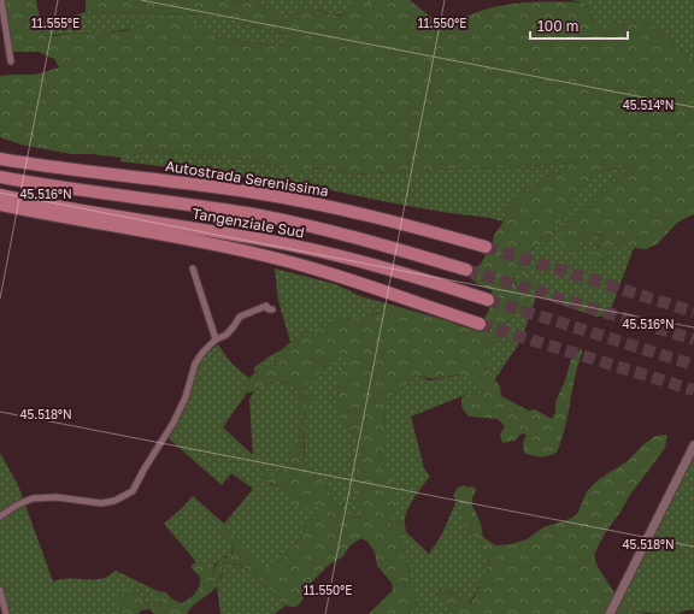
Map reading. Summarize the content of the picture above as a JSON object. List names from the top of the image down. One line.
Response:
{"streets":{"highway":["Autostrada Serenissima","Tangenziale Sud"]},"scale_bar":"100 m","coordinates":["11.555°E","11.550°E","45.514°N","45.516°N","45.518°N"]}
